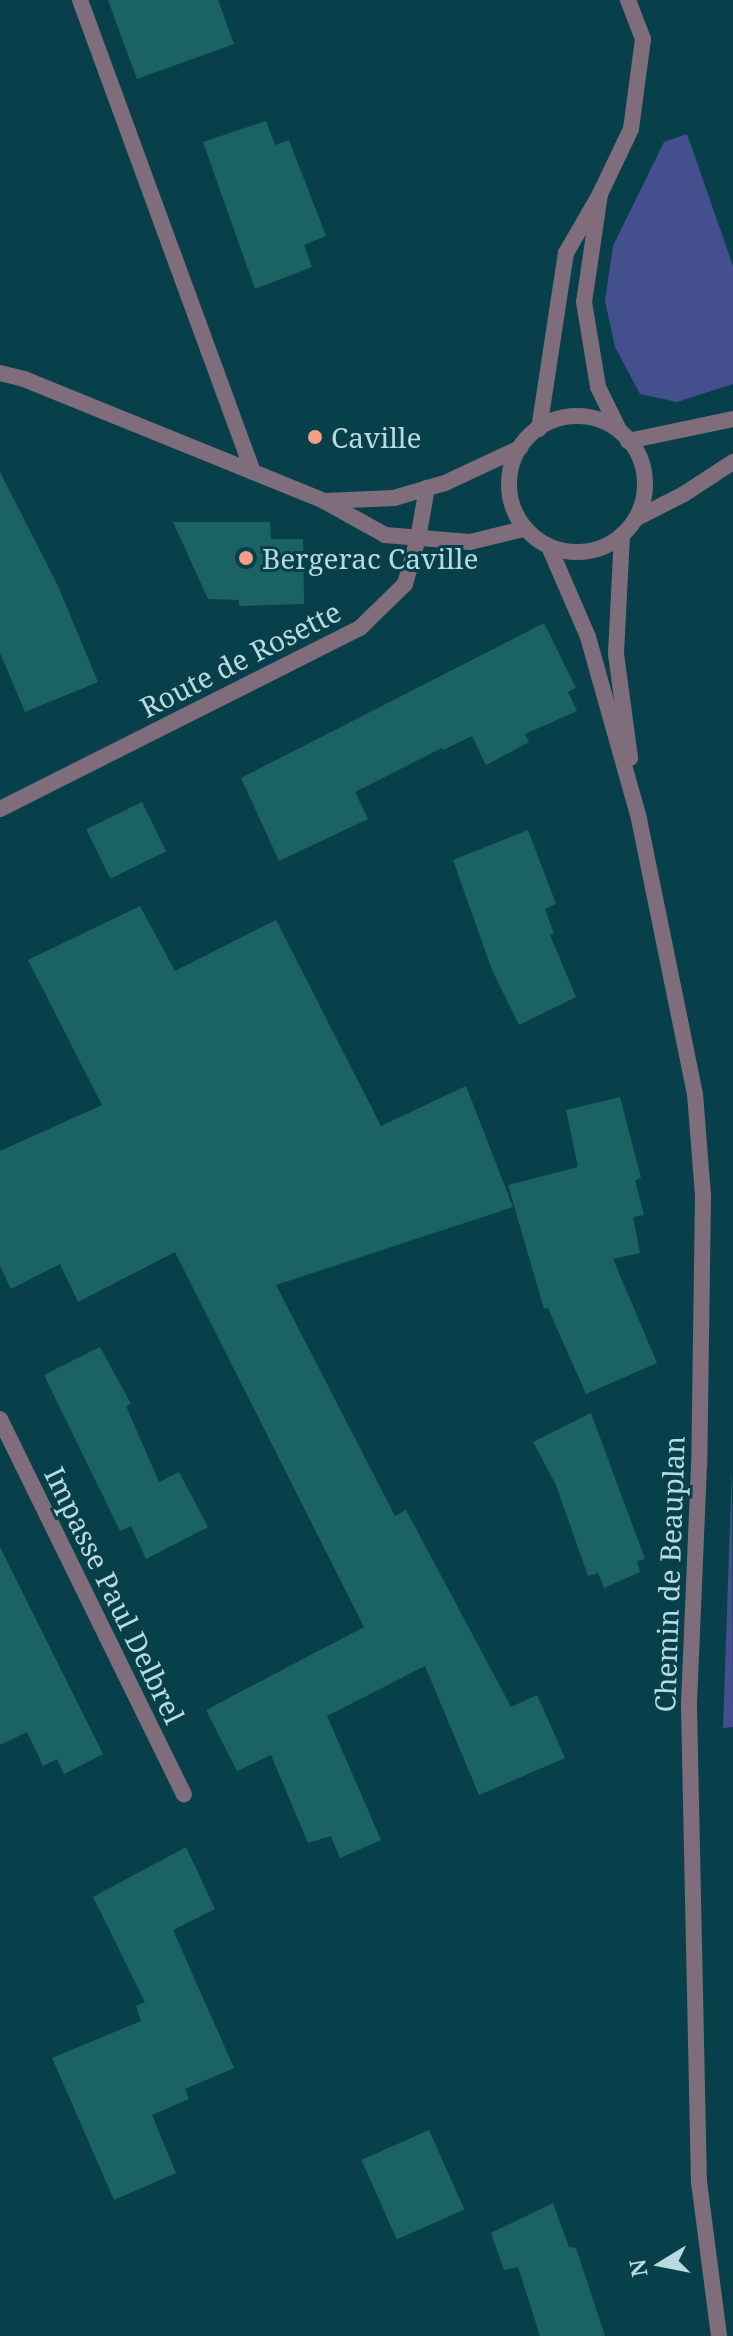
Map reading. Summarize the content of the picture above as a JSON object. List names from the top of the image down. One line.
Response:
{"streets":{"street":["Route de Rosette","Chemin de Beauplan","Impasse Paul Delbrel"]},"places":["Caville","Bergerac Caville"],"north":"left"}
